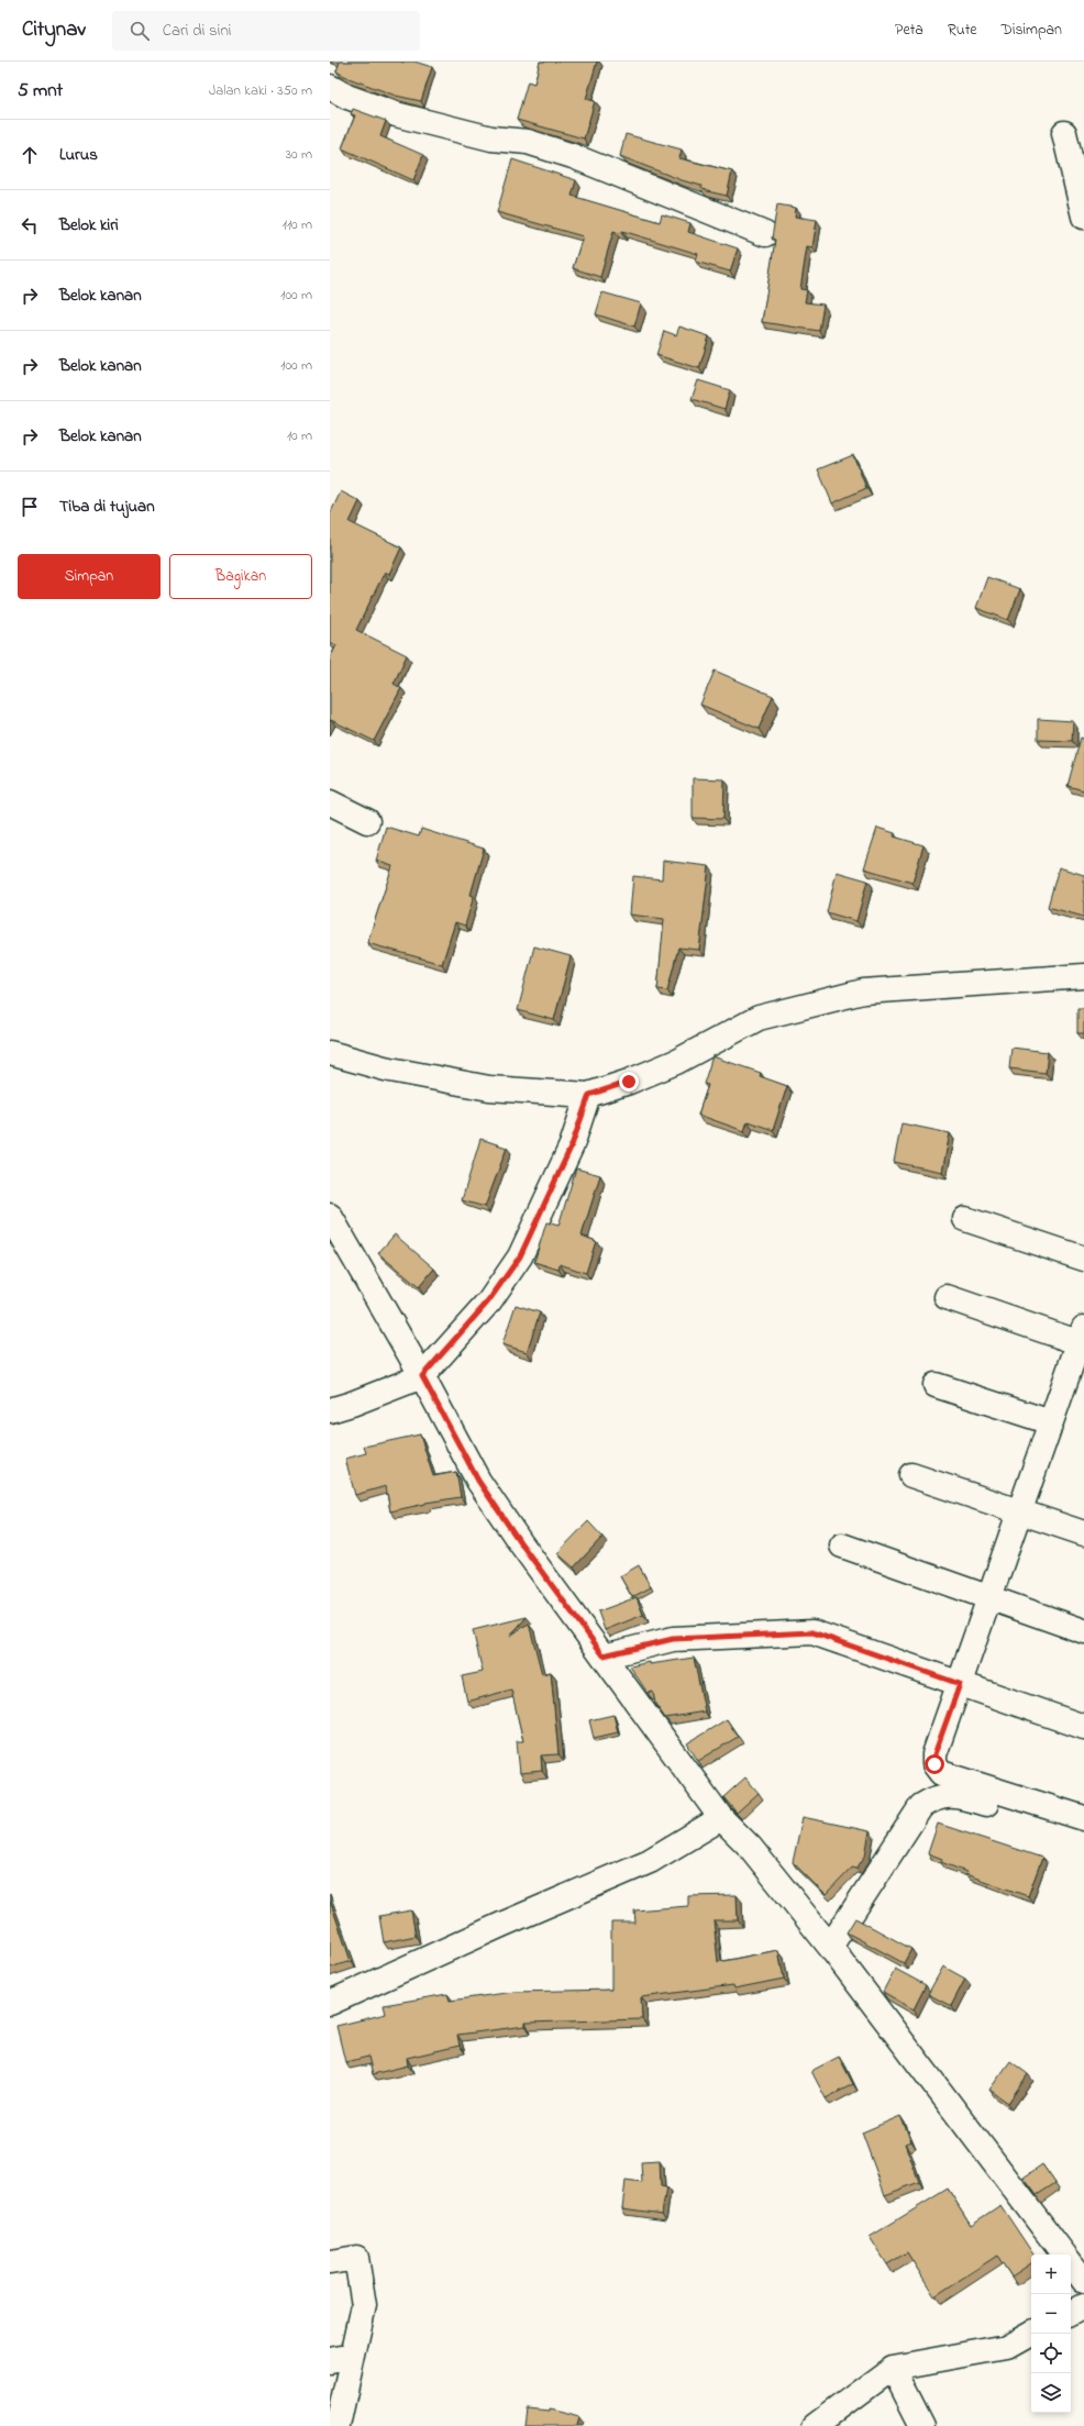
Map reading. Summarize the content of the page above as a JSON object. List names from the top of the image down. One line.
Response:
{"page":{"header":"Citynav","search":"Cari di sini","nav":["Peta","Rute","Disimpan"],"heading":["5 mnt","Jalan kaki · 350 m"],"list":[["Lurus","30 m"],["Belok kiri","110 m"],["Belok kanan","100 m"],["Belok kanan","100 m"],["Belok kanan","10 m"],"Tiba di tujuan"],"buttons":["Simpan","Bagikan"],"map_buttons":["+","−"]}}
